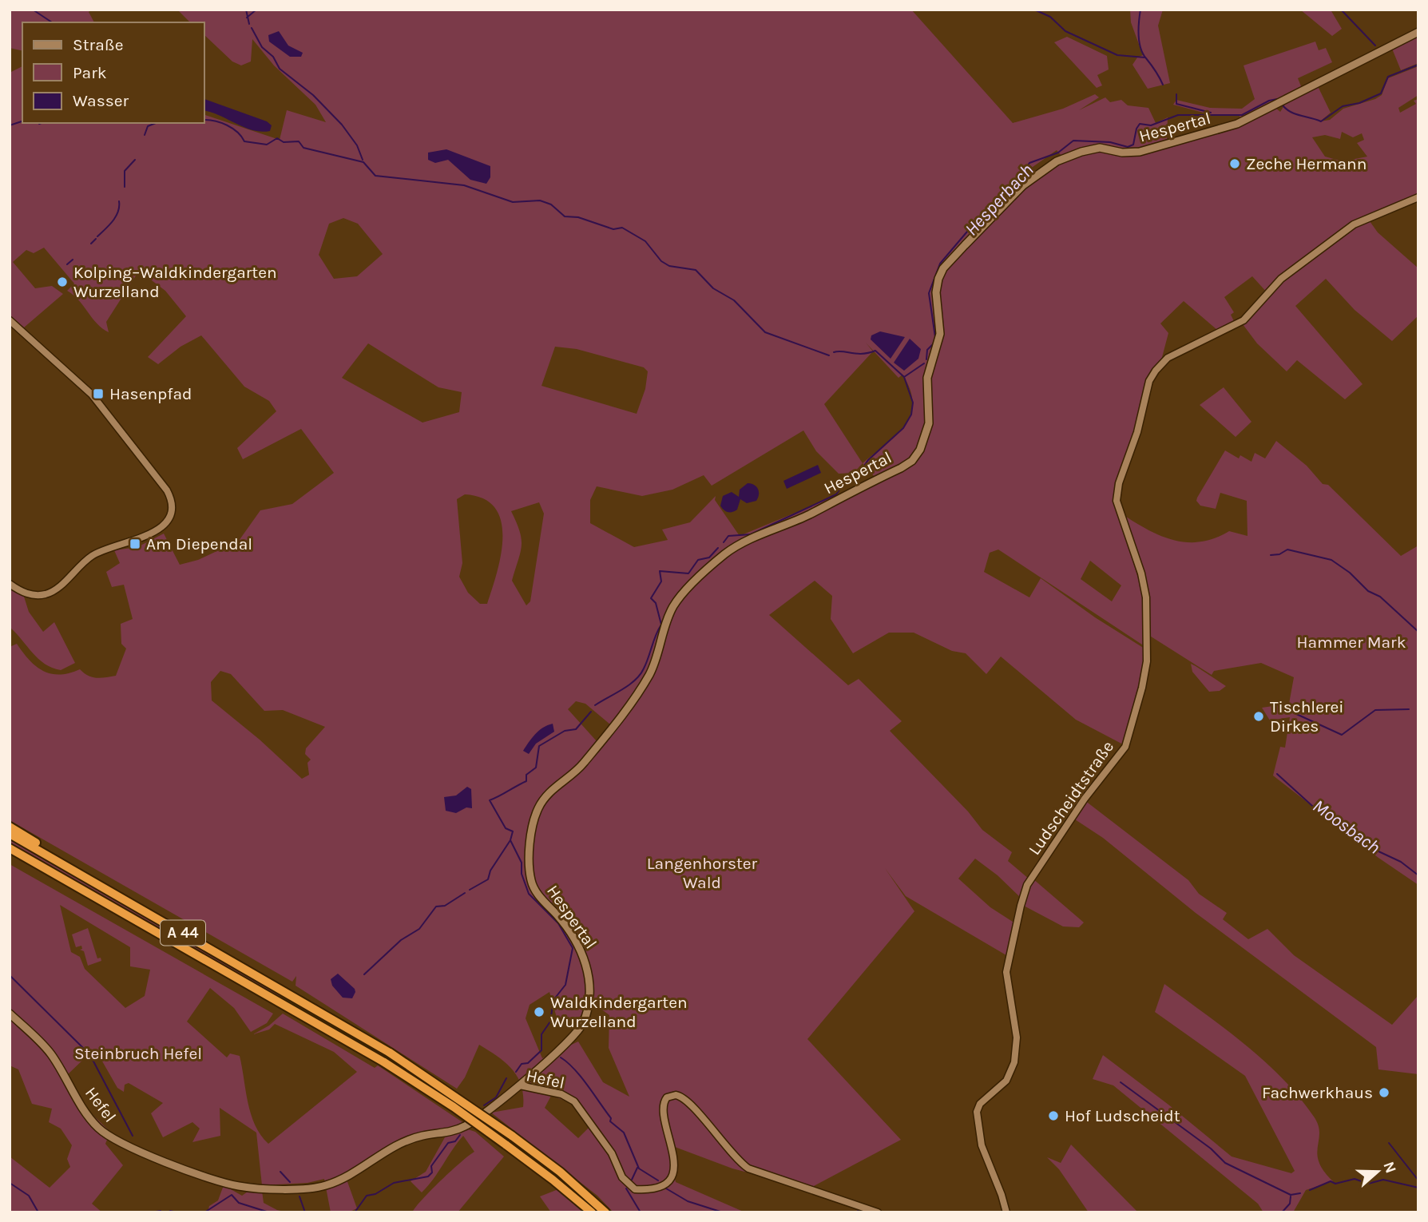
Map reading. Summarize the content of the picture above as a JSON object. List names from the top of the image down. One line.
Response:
{"streets":{"highway":["A 44"],"main road":["Hespertal","Hefel"],"street":["Ludscheidtstraße"]},"crossings":[["Hespertal","Hefel"]],"water":["Hesperbach","Moosbach"],"parks":["Hammer Mark","Langenhorster Wald","Steinbruch Hefel"],"places":{"other":["Zeche Hermann","Kolping–Waldkindergarten Wurzelland","Tischlerei Dirkes","Waldkindergarten Wurzelland","Fachwerkhaus","Hof Ludscheidt"],"transit":["Hasenpfad","Am Diependal"]},"legend":["Straße","Park","Wasser"],"north":"right"}
